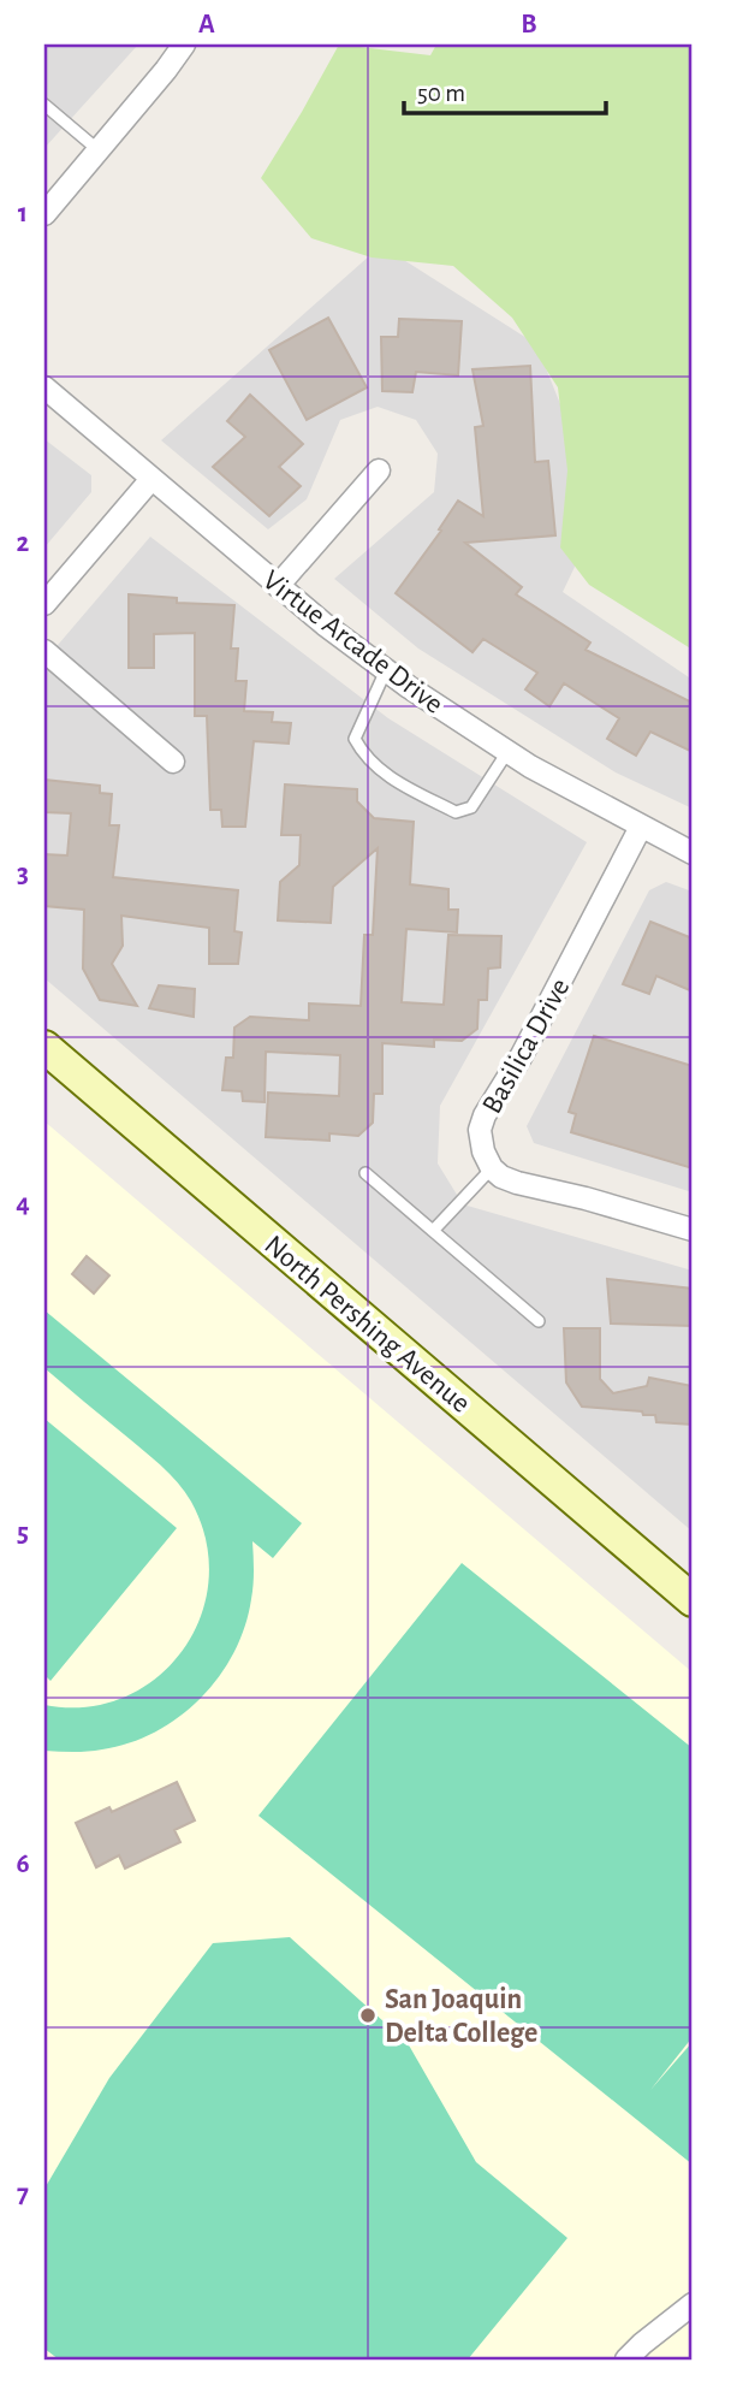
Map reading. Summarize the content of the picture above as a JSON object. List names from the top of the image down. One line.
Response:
{"streets":{"main road":["North Pershing Avenue"],"street":["Virtue Arcade Drive","Basilica Drive"]},"crossings":[["Virtue Arcade Drive","Basilica Drive"]],"places":["San Joaquin Delta College"],"scale_bar":"50 m","grid":{"columns":["A","B"],"rows":["1","2","3","4","5","6","7"]}}
